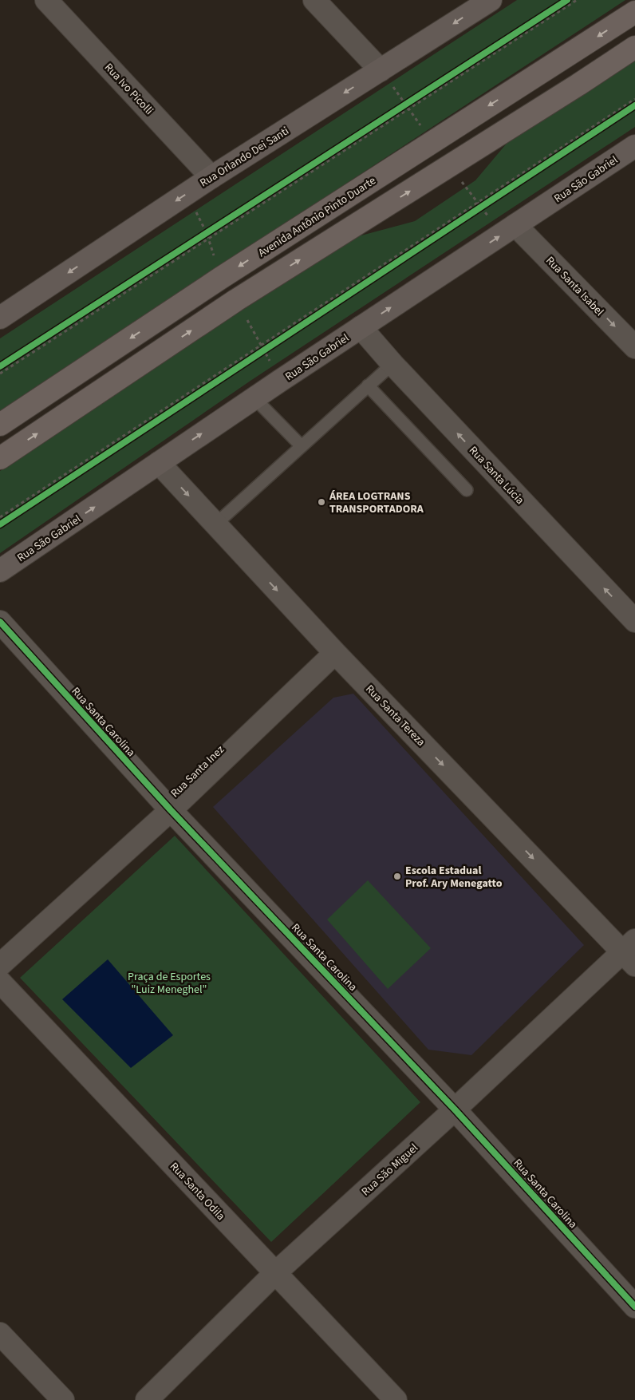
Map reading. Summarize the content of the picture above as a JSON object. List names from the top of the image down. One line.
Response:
{"streets":{"main road":["Rua Orlando Dei Santi","Rua São Gabriel","Avenida Antônio Pinto Duarte"],"street":["Rua Ivo Picolli","Rua Santa Isabel","Rua Santa Lúcia","Rua Santa Tereza","Rua Santa Carolina","Rua Santa Inez","Rua São Miguel","Rua Santa Odila"]},"crossings":[["Rua Ivo Picolli","Rua Orlando Dei Santi"],["Rua São Gabriel","Rua Santa Isabel"],["Rua São Gabriel","Rua Santa Lúcia"],["Rua São Gabriel","Rua Santa Tereza"],["Rua Santa Tereza","Rua Santa Inez"],["Rua Santa Tereza","Rua São Miguel"],["Rua Santa Carolina","Rua Santa Inez"],["Rua Santa Carolina","Rua São Miguel"],["Rua São Miguel","Rua Santa Odila"]],"one_way":["Rua Santa Isabel","Rua Santa Lúcia","Rua Santa Tereza"],"parks":["Praça de Esportes \"Luiz Meneghel\""],"places":["ÁREA LOGTRANS TRANSPORTADORA","Escola Estadual Prof. Ary Menegatto"]}
